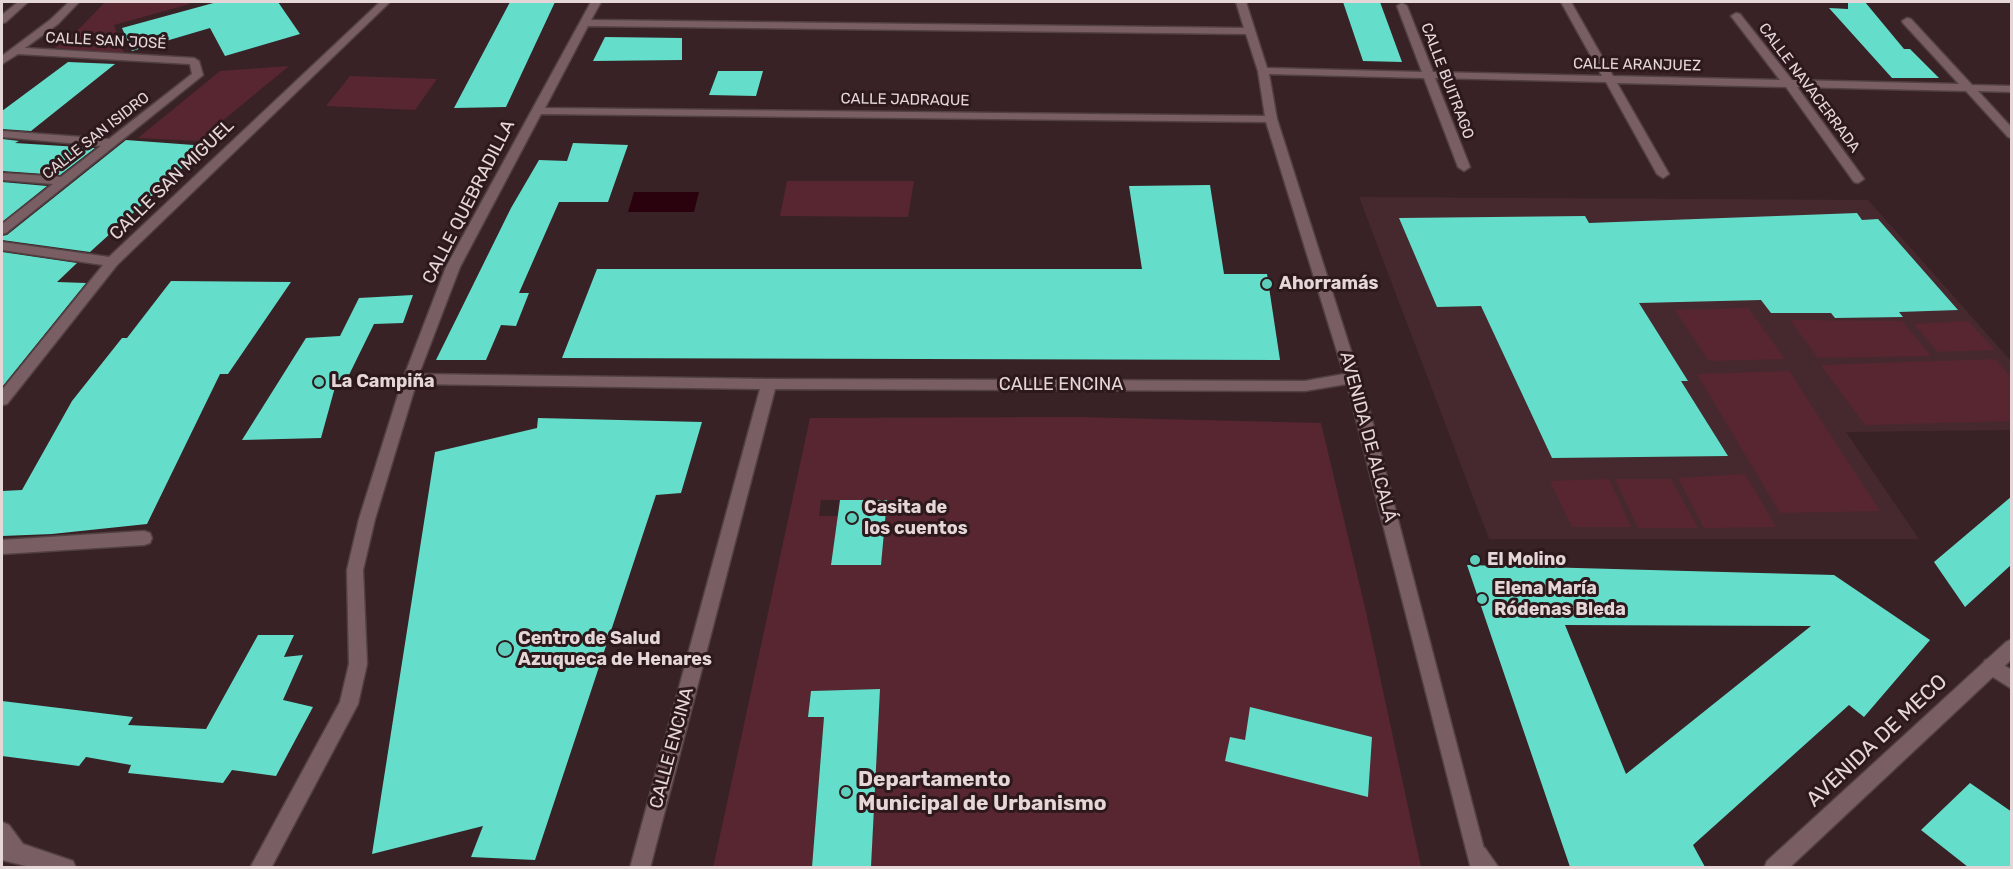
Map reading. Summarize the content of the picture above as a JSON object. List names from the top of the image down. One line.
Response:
{"streets":{"street":["CALLE SAN JOSÉ","CALLE ARANJUEZ","CALLE BUITRAGO","CALLE NAVACERRADA","CALLE JADRAQUE","CALLE SAN ISIDRO","CALLE SAN MIGUEL","CALLE QUEBRADILLA","CALLE ENCINA","AVENIDA DE ALCALÁ","AVENIDA DE MECO"]},"crossings":[["CALLE SAN JOSÉ","CALLE SAN ISIDRO"],["CALLE ARANJUEZ","CALLE BUITRAGO"],["CALLE ARANJUEZ","CALLE NAVACERRADA"],["CALLE ARANJUEZ","AVENIDA DE ALCALÁ"],["CALLE JADRAQUE","CALLE QUEBRADILLA"],["CALLE JADRAQUE","AVENIDA DE ALCALÁ"],["CALLE QUEBRADILLA","CALLE ENCINA"],["CALLE ENCINA","AVENIDA DE ALCALÁ"]],"places":["Ahorramás","La Campiña","Casita de los cuentos","El Molino","Elena María Ródenas Bleda","Centro de Salud Azuqueca de Henares","Departamento Municipal de Urbanismo"]}
